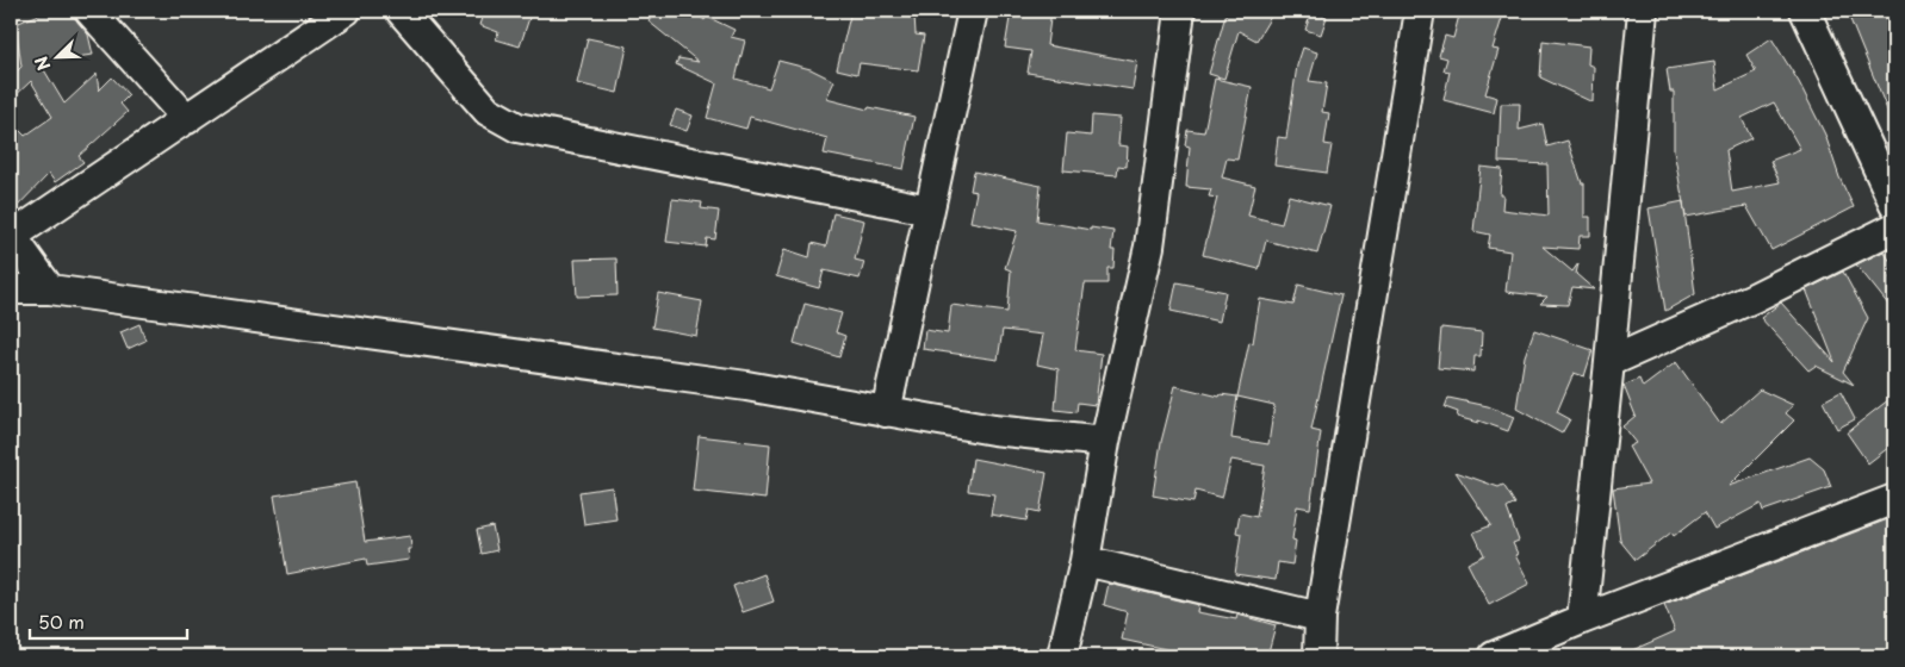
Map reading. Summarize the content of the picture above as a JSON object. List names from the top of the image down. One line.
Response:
{"scale_bar":"50 m","north":"bottom left"}
